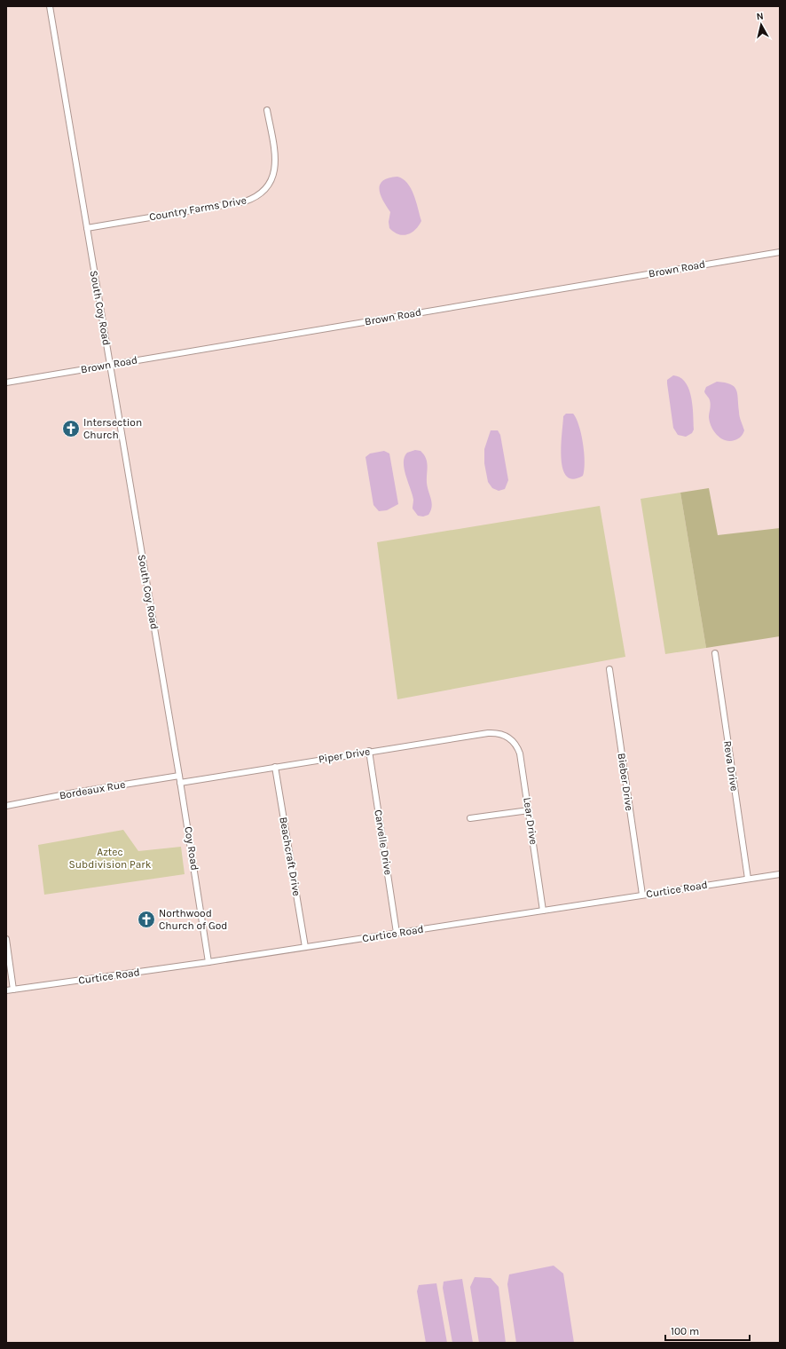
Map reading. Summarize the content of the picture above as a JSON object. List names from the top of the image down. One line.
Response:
{"streets":{"street":["Country Farms Drive","Brown Road","South Coy Road","Piper Drive","Reva Drive","Bieber Drive","Bordeaux Rue","Lear Drive","Carvelle Drive","Coy Road","Beachcraft Drive","Curtice Road"]},"crossings":[["Country Farms Drive","South Coy Road"],["Brown Road","South Coy Road"],["South Coy Road","Coy Road"],["Piper Drive","Lear Drive"],["Piper Drive","Carvelle Drive"],["Piper Drive","Coy Road"],["Piper Drive","Beachcraft Drive"],["Reva Drive","Curtice Road"],["Bieber Drive","Curtice Road"],["Bordeaux Rue","Coy Road"],["Lear Drive","Curtice Road"],["Carvelle Drive","Curtice Road"],["Coy Road","Curtice Road"],["Beachcraft Drive","Curtice Road"]],"parks":["Aztec Subdivision Park"],"places":{"church":["Intersection Church","Northwood Church of God"]},"scale_bar":"100 m","north":"top"}
